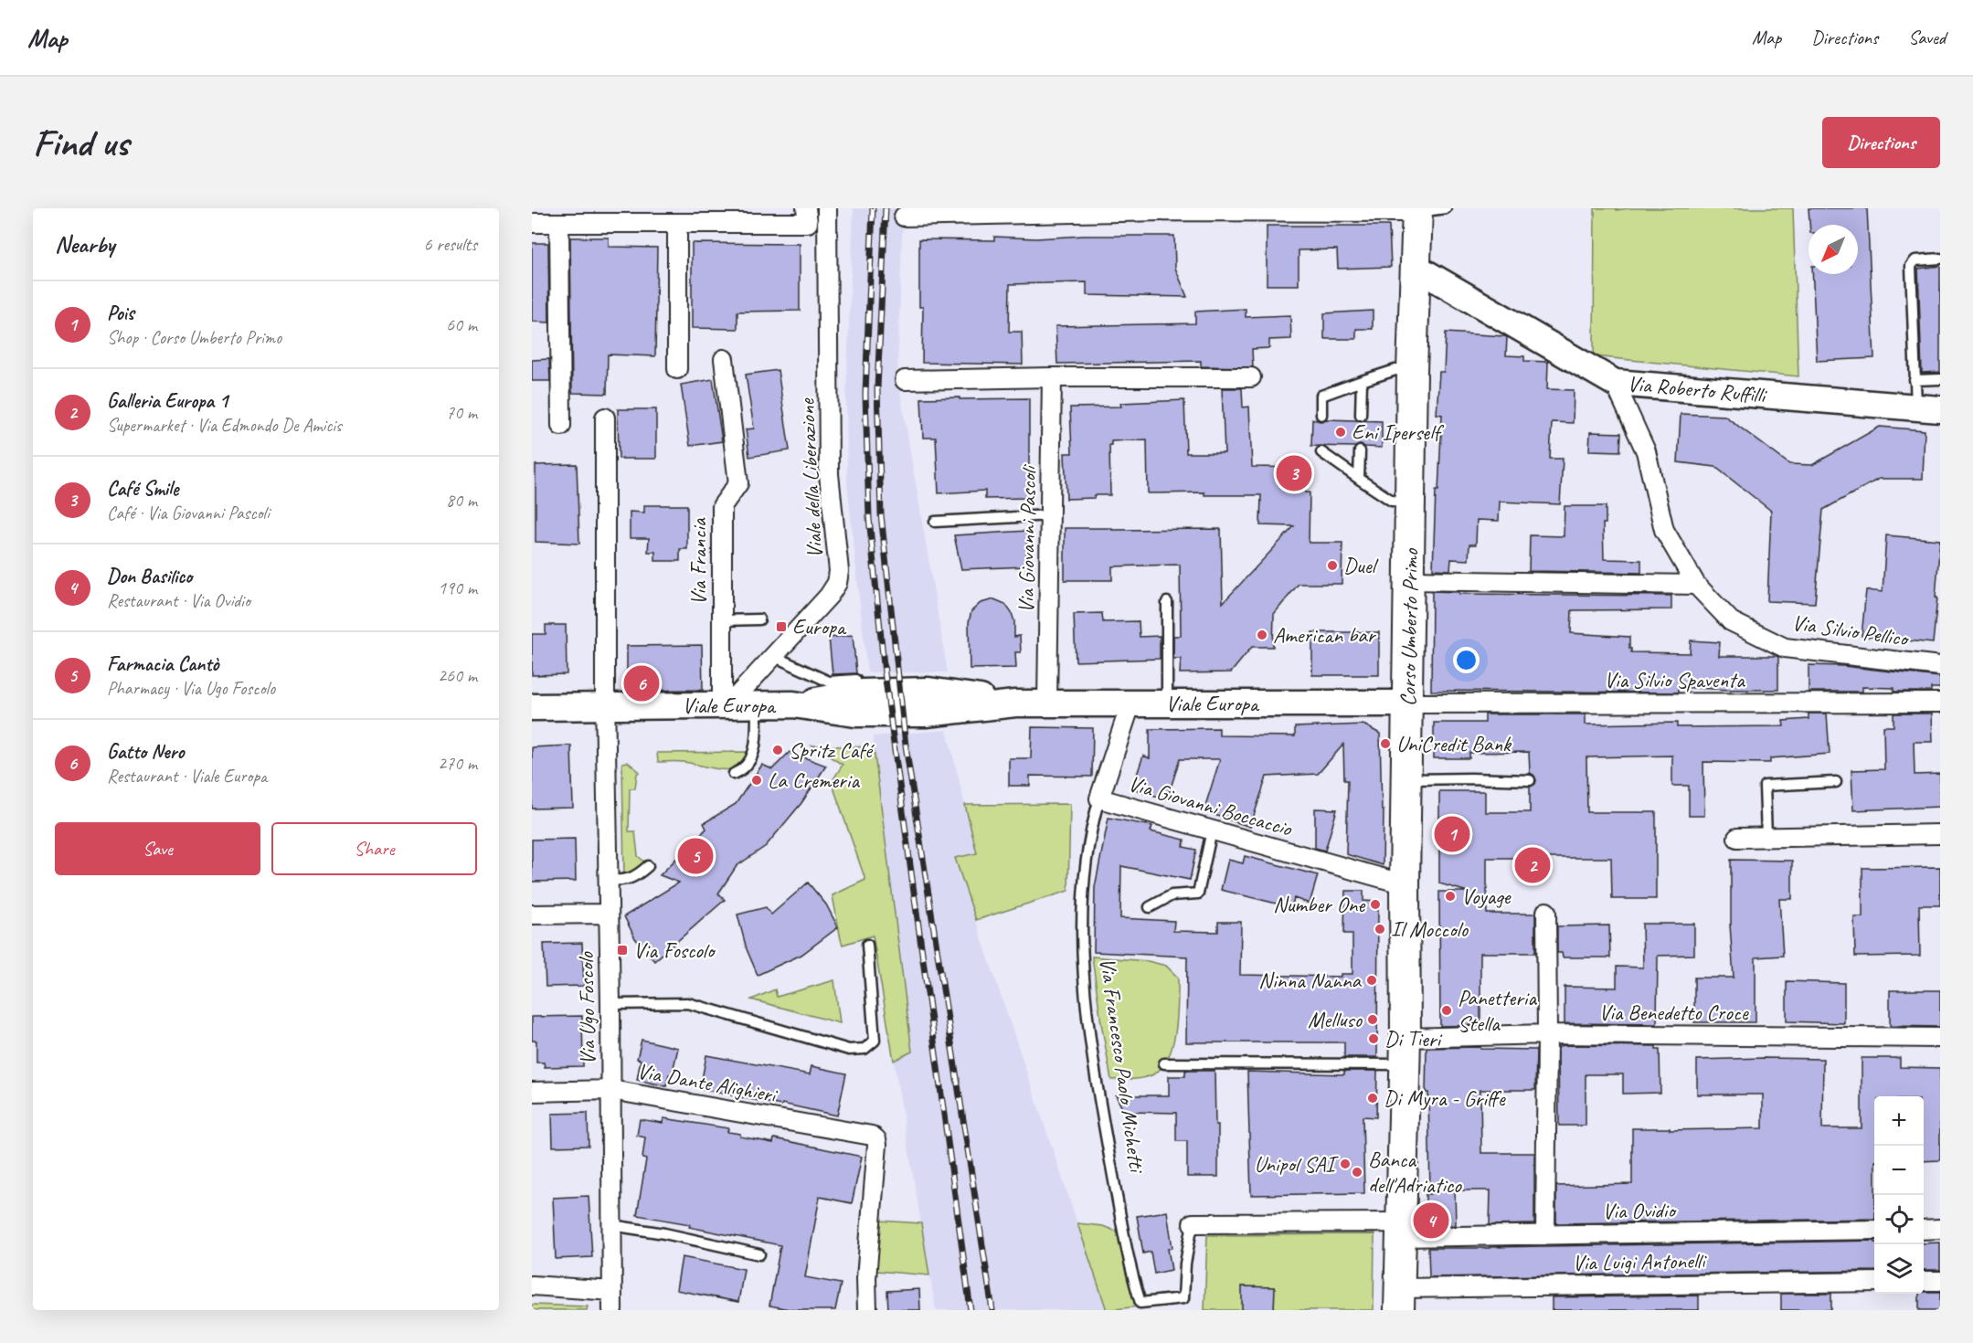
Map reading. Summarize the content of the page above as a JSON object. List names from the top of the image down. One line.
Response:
{"streets":{"main road":["Corso Umberto Primo"],"street":["Via Roberto Ruffilli","Viale della Liberazione","Via Giovanni Pascoli","Via Francia","Via Silvio Pellico","Via Silvio Spaventa","Viale Europa","Via Giovanni Boccaccio","Via Ugo Foscolo","Via Benedetto Croce","Via Dante Alighieri","Via Ovidio","Via Luigi Antonelli"],"lane":["Via Francesco Paolo Michetti"]},"crossings":[["Via Roberto Ruffilli","Corso Umberto Primo"],["Via Roberto Ruffilli","Via Silvio Pellico"],["Viale della Liberazione","Via Francia"],["Viale della Liberazione","Viale Europa"],["Via Giovanni Pascoli","Viale Europa"],["Via Francia","Viale Europa"],["Corso Umberto Primo","Via Silvio Spaventa"],["Corso Umberto Primo","Viale Europa"],["Corso Umberto Primo","Via Giovanni Boccaccio"],["Corso Umberto Primo","Via Benedetto Croce"],["Corso Umberto Primo","Via Ovidio"],["Corso Umberto Primo","Via Luigi Antonelli"],["Via Silvio Spaventa","Viale Europa"],["Viale Europa","Via Giovanni Boccaccio"],["Viale Europa","Via Ugo Foscolo"],["Via Giovanni Boccaccio","Via Francesco Paolo Michetti"],["Via Ugo Foscolo","Via Dante Alighieri"]],"places":{"other":["Eni Iperself","Duel","American bar","UniCredit Bank","Spritz Café","La Cremeria","Voyage","Number One","Il Moccolo","Ninna Nanna","Panetteria Stella","Melluso","Di Tieri","Di Myra - Griffe","Unipol SAI","Banca dell'Adriatico"],"transit":["Europa","Via Foscolo"]},"north":"bottom left","page":{"header":"Map","nav":["Map","Directions","Saved"],"buttons":["Directions",["Save","Share"]],"title":"Find us","heading":["Nearby","6 results"],"list":[{"mark":"1","name":"Pois","note":"Shop · Corso Umberto Primo","value":"60 m"},{"mark":"2","name":"Galleria Europa 1","note":"Supermarket · Via Edmondo De Amicis","value":"70 m"},{"mark":"3","name":"Café Smile","note":"Café · Via Giovanni Pascoli","value":"80 m"},{"mark":"4","name":"Don Basilico","note":"Restaurant · Via Ovidio","value":"190 m"},{"mark":"5","name":"Farmacia Cantò","note":"Pharmacy · Via Ugo Foscolo","value":"260 m"},{"mark":"6","name":"Gatto Nero","note":"Restaurant · Viale Europa","value":"270 m"}],"pins":["3","6","1","5","2","4"],"map_buttons":["+","−"]}}
